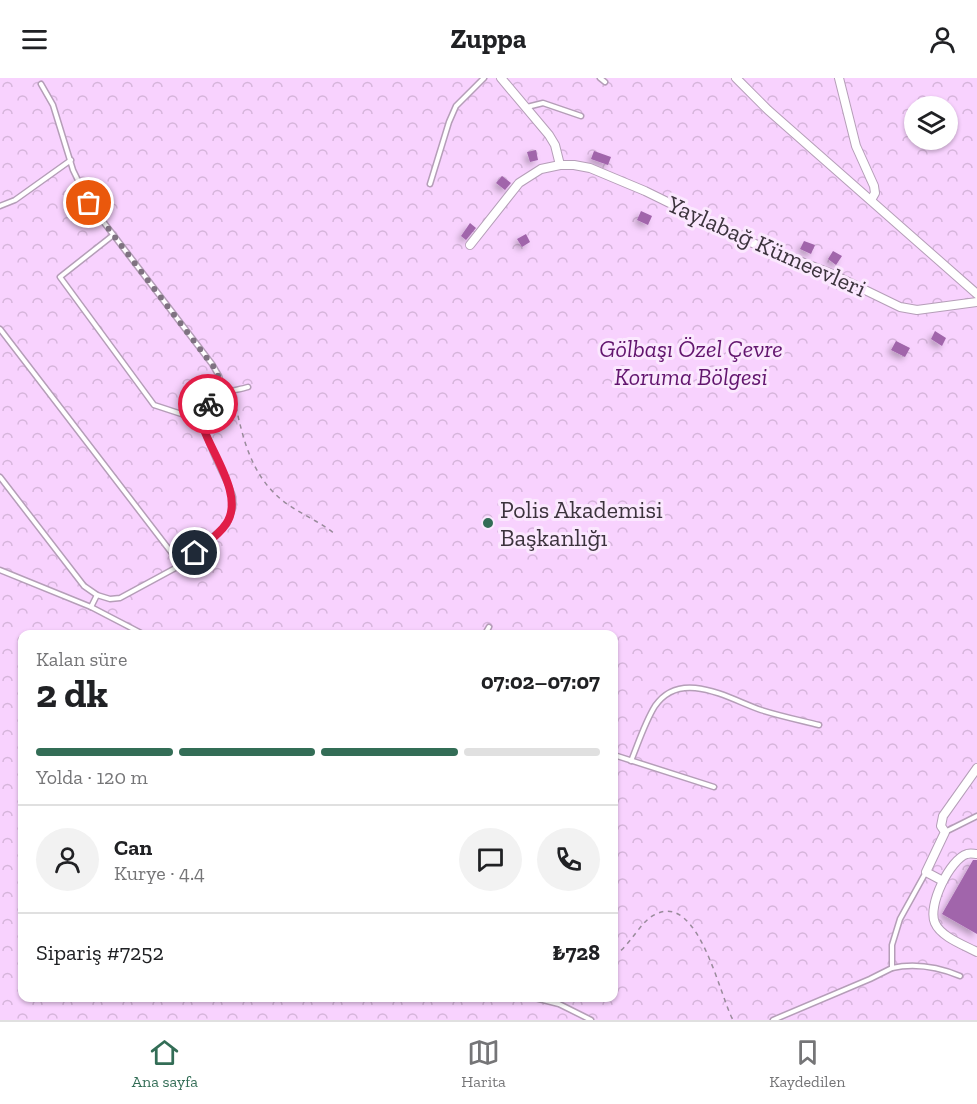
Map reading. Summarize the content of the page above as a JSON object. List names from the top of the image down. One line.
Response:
{"streets":{"street":["Yaylabağ Kümeevleri"]},"parks":["Gölbaşı Özel Çevre Koruma Bölgesi"],"places":["Polis Akademisi Başkanlığı"],"page":{"header":"Zuppa","heading":["2 dk","Kalan süre","07:02–07:07"],"panel":["Can","Kurye · 4.4","Sipariş #7252","₺728"],"bar":"Yolda · 120 m","tabs":["Ana sayfa","Harita","Kaydedilen"]}}
